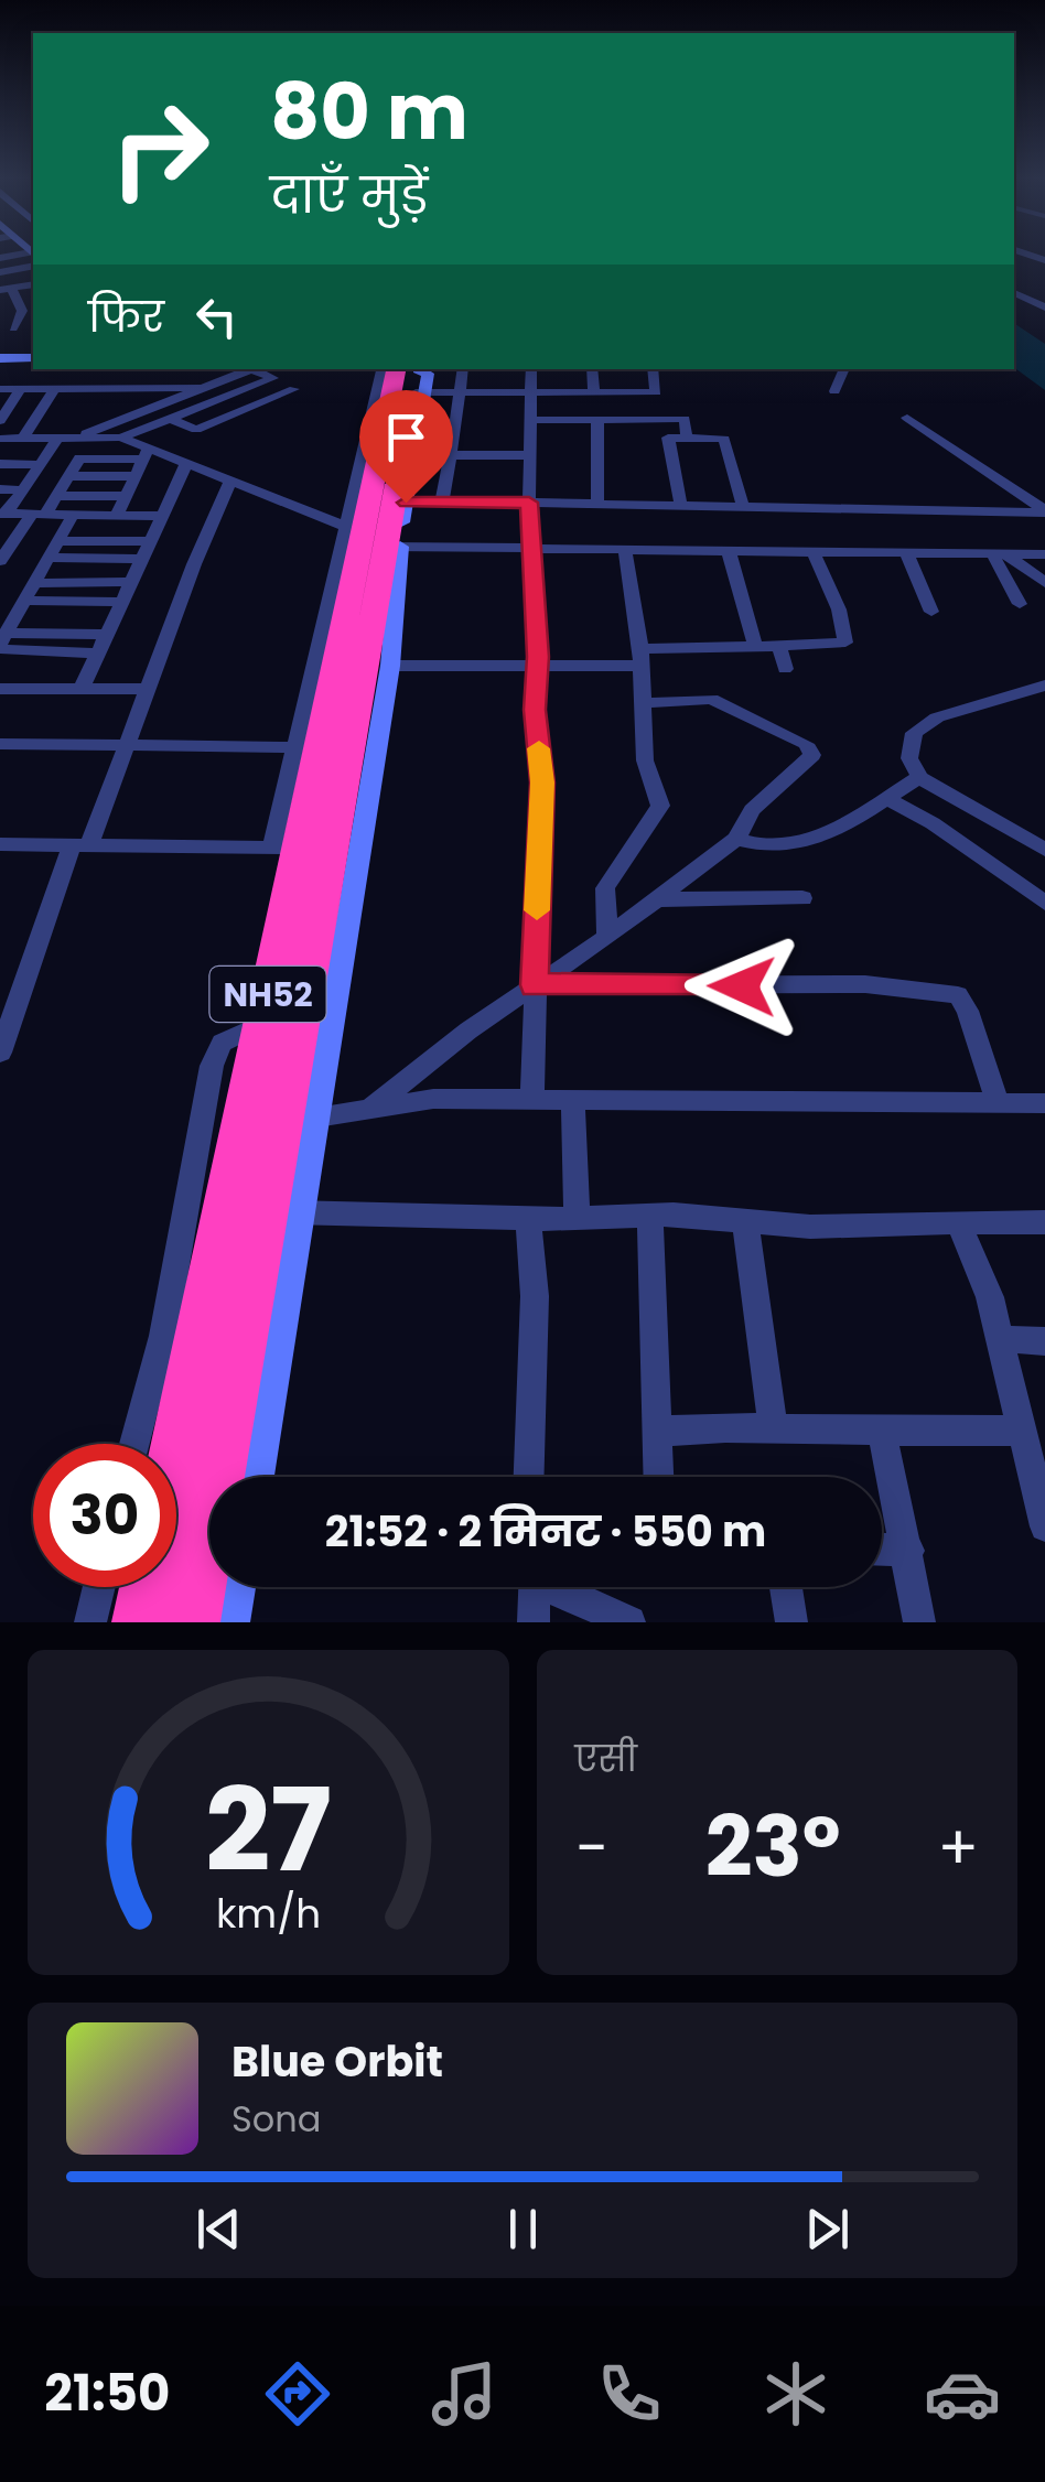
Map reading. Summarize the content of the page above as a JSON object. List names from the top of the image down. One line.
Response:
{"streets":{"highway":["NH52"]},"page":{"turn":["80 m","दाएँ मुड़ें"],"then":"फिर","limit":"30","trip":"21:52 · 2 मिनट · 550 m","tile":"एसी","heat":["−","23°","+"],"song":["Blue Orbit","Sona"],"tabs":"21:50","gauge":["27","km/h"]}}
